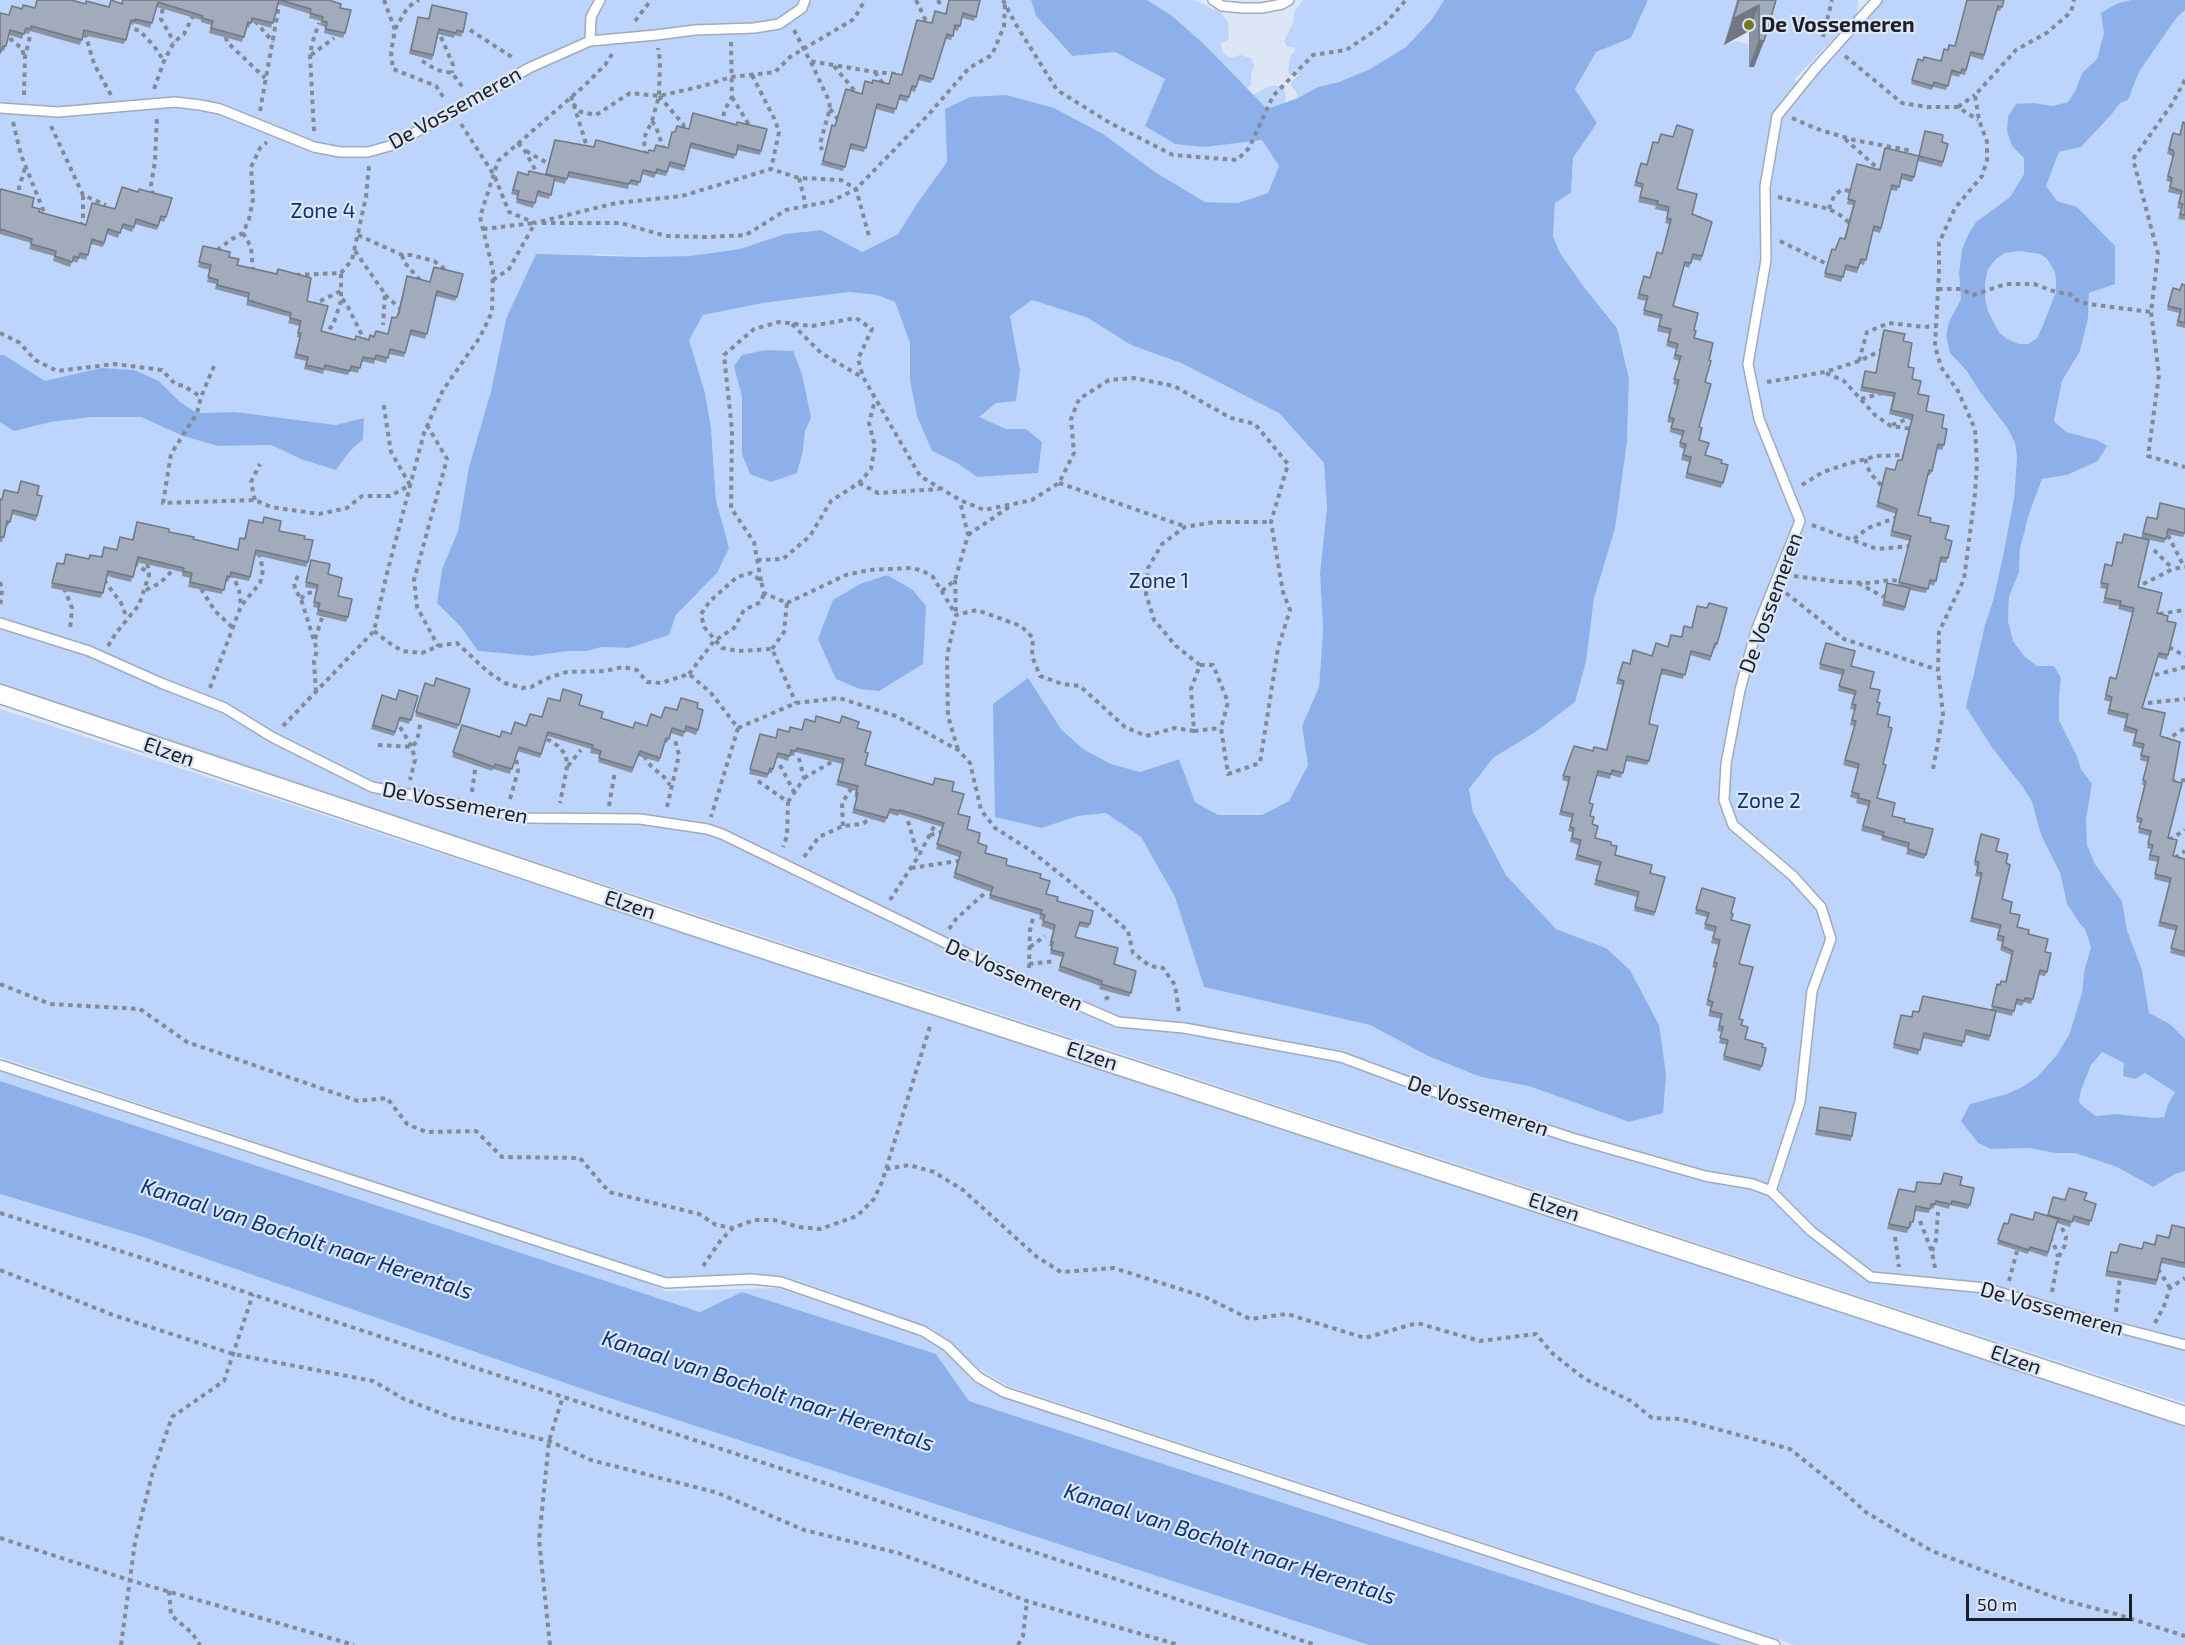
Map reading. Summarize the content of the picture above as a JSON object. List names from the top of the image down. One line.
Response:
{"streets":{"street":["Elzen"],"lane":["De Vossemeren"]},"water":["Kanaal van Bocholt naar Herentals"],"parks":["Zone 4","Zone 1","Zone 2"],"places":["De Vossemeren"],"scale_bar":"50 m"}
